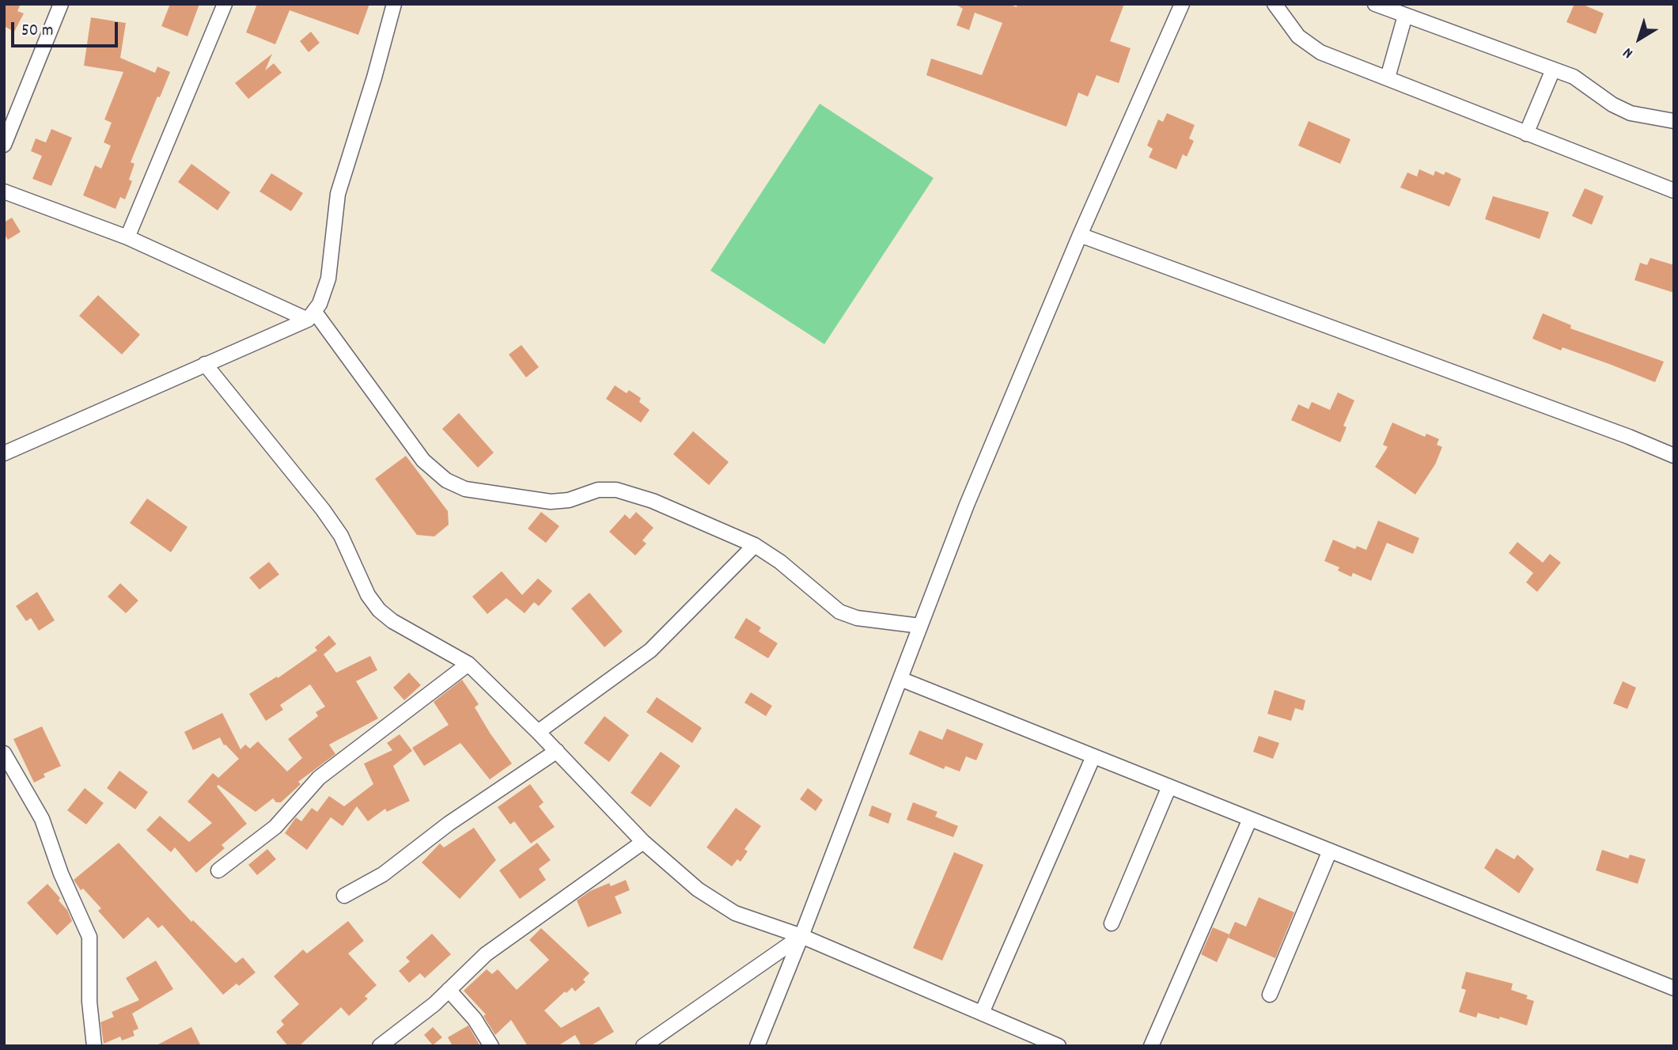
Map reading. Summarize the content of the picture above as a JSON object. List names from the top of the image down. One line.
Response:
{"scale_bar":"50 m","north":"bottom left"}
